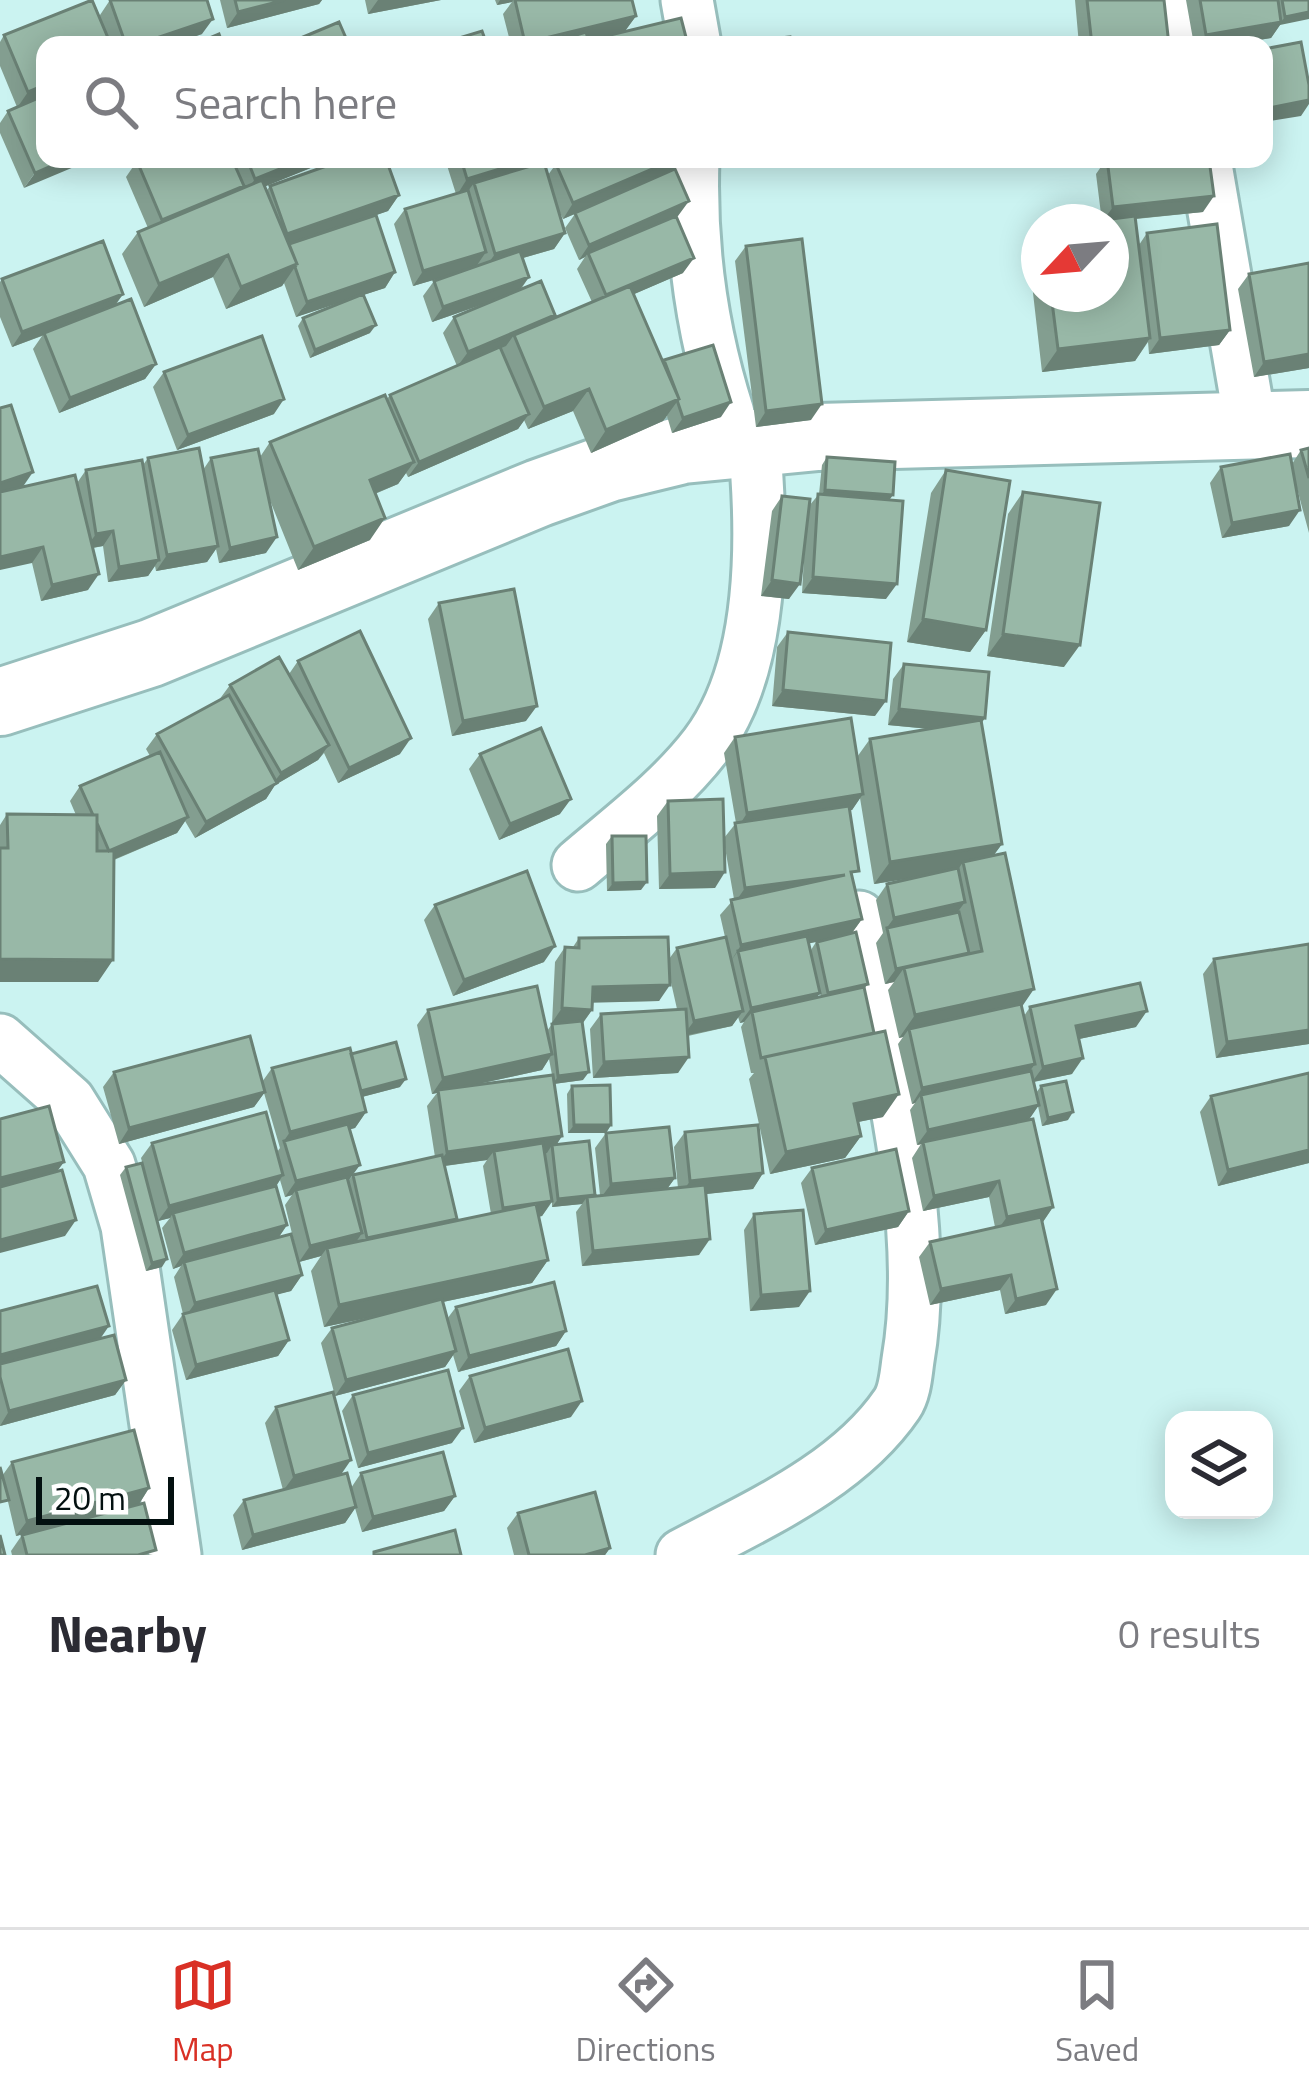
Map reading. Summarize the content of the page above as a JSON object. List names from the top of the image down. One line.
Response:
{"scale_bar":"20 m","north":"bottom left","page":{"search":"Search here","scale":"20 m","heading":["Nearby","0 results"],"nav":["Map","Directions","Saved"]}}
